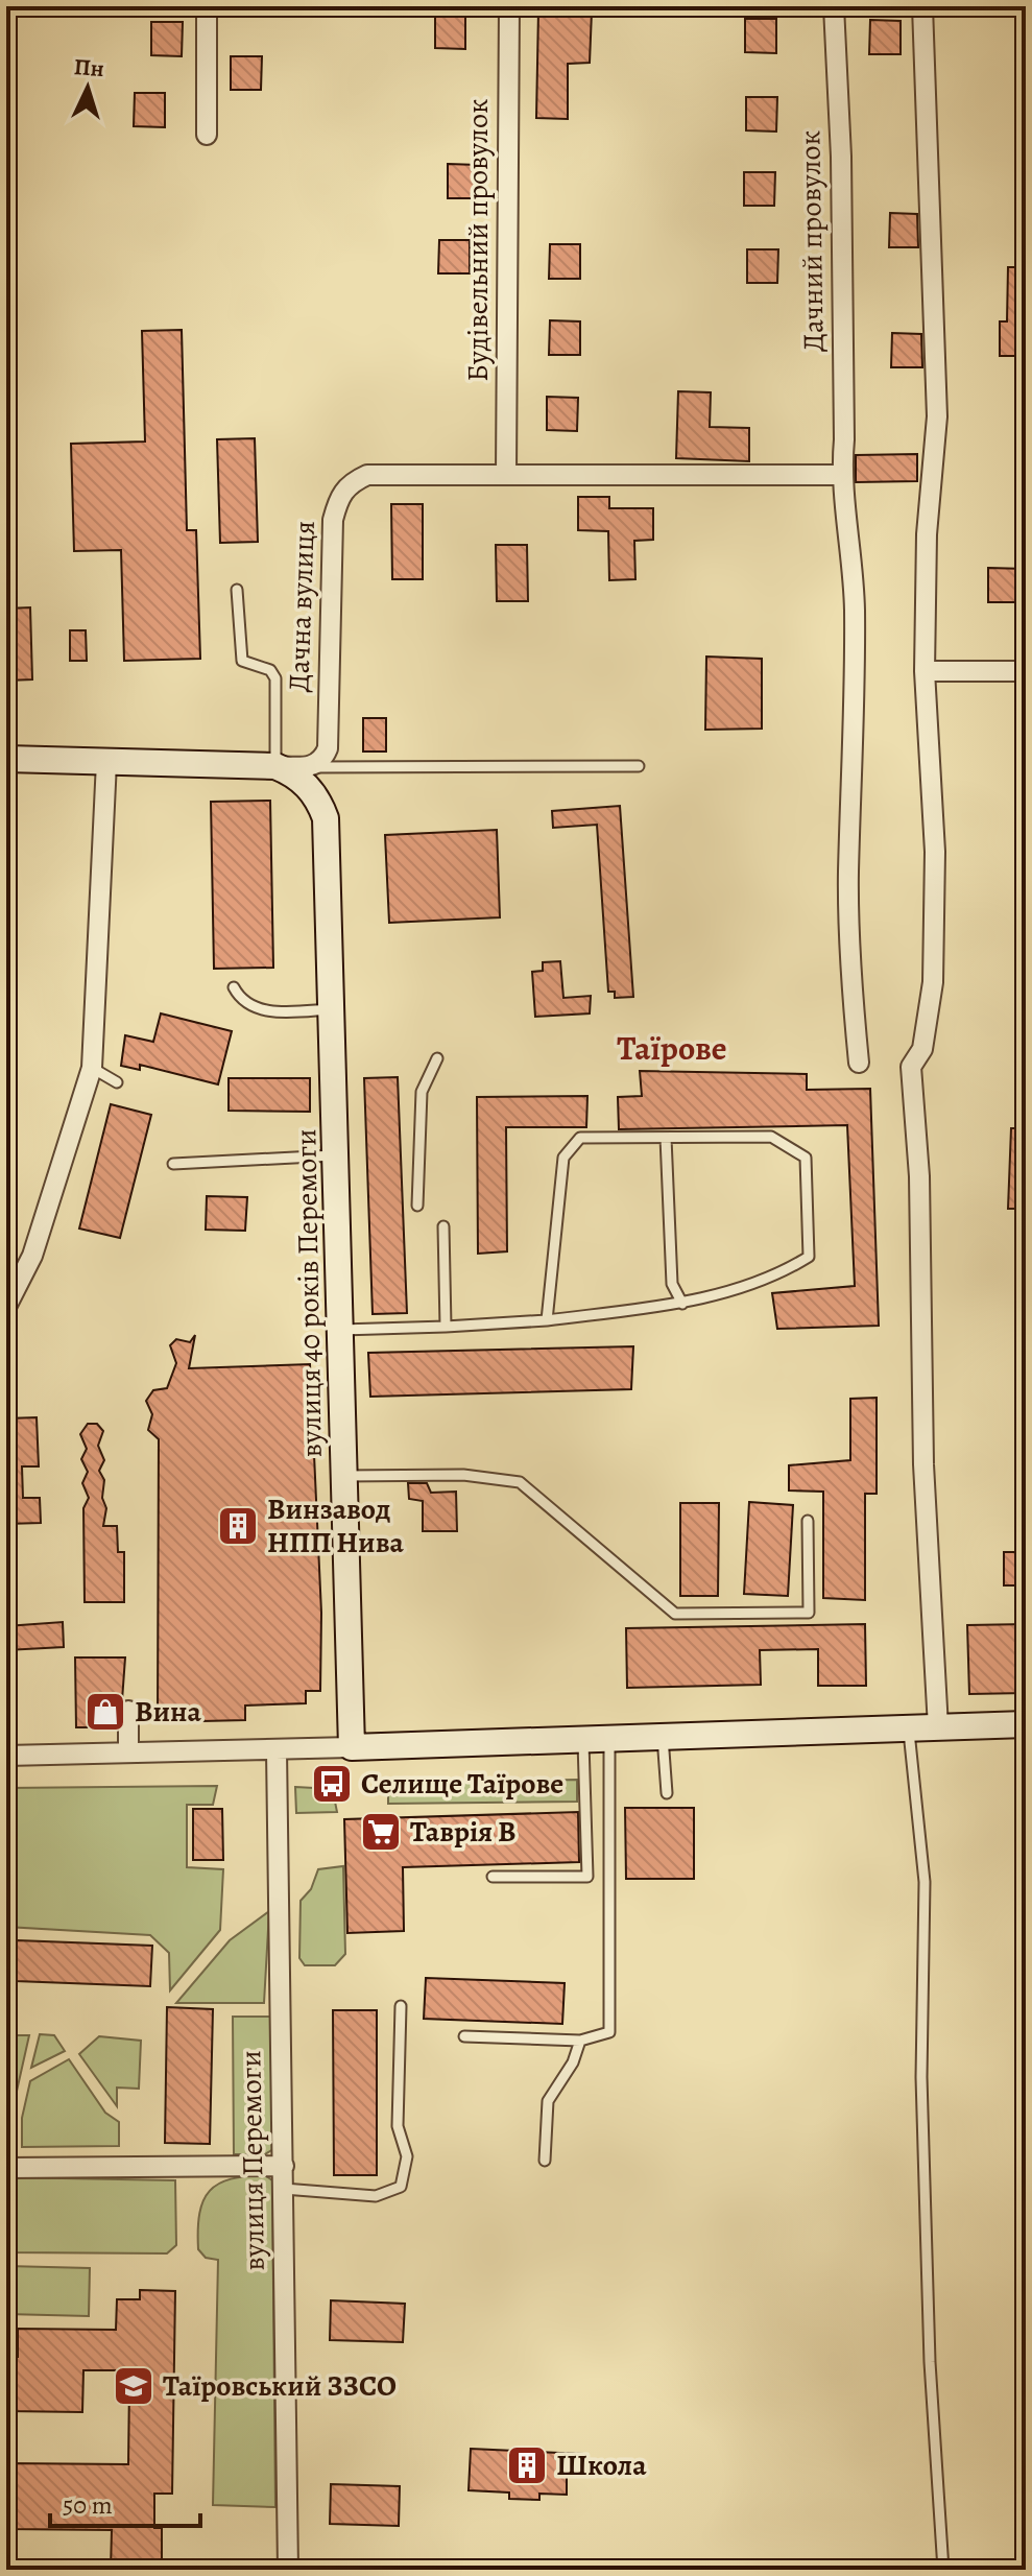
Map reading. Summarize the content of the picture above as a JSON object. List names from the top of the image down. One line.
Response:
{"streets":{"street":["Будівельний провулок","Дачний провулок","Дачна вулиця","вулиця 40 років Перемоги","вулиця Перемоги"]},"crossings":[["Будівельний провулок","Дачна вулиця"],["Дачний провулок","Дачна вулиця"]],"districts":["Таїрове"],"places":{"building":["Винзавод НПП Нива","Школа"],"shop":["Вина"],"bus stop":["Селище Таїрове"],"supermarket":["Таврія В"],"school or university":["Таїровський ЗЗСО"]},"scale_bar":"50 m","north":"top"}
